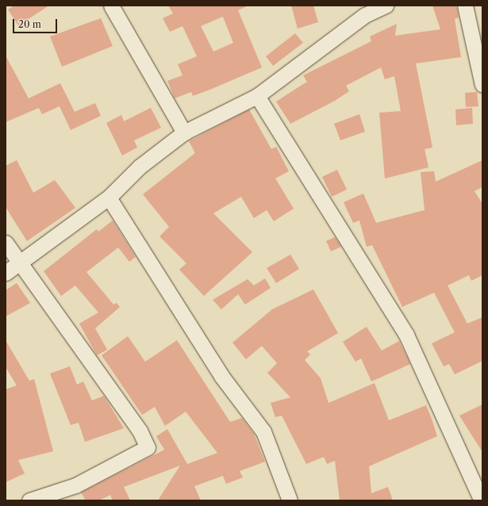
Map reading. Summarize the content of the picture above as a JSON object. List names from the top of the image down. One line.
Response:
{"scale_bar":"20 m"}
